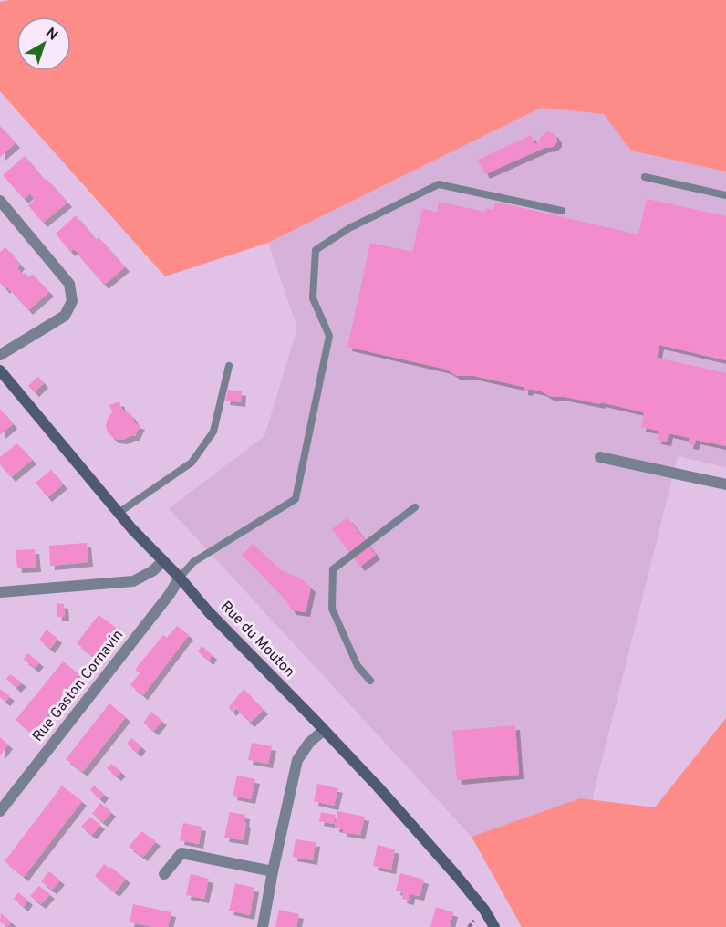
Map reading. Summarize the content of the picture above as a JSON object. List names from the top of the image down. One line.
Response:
{"streets":{"street":["Rue du Mouton","Rue Gaston Cornavin"]},"crossings":[["Rue du Mouton","Rue Gaston Cornavin"]],"north":"top right"}
